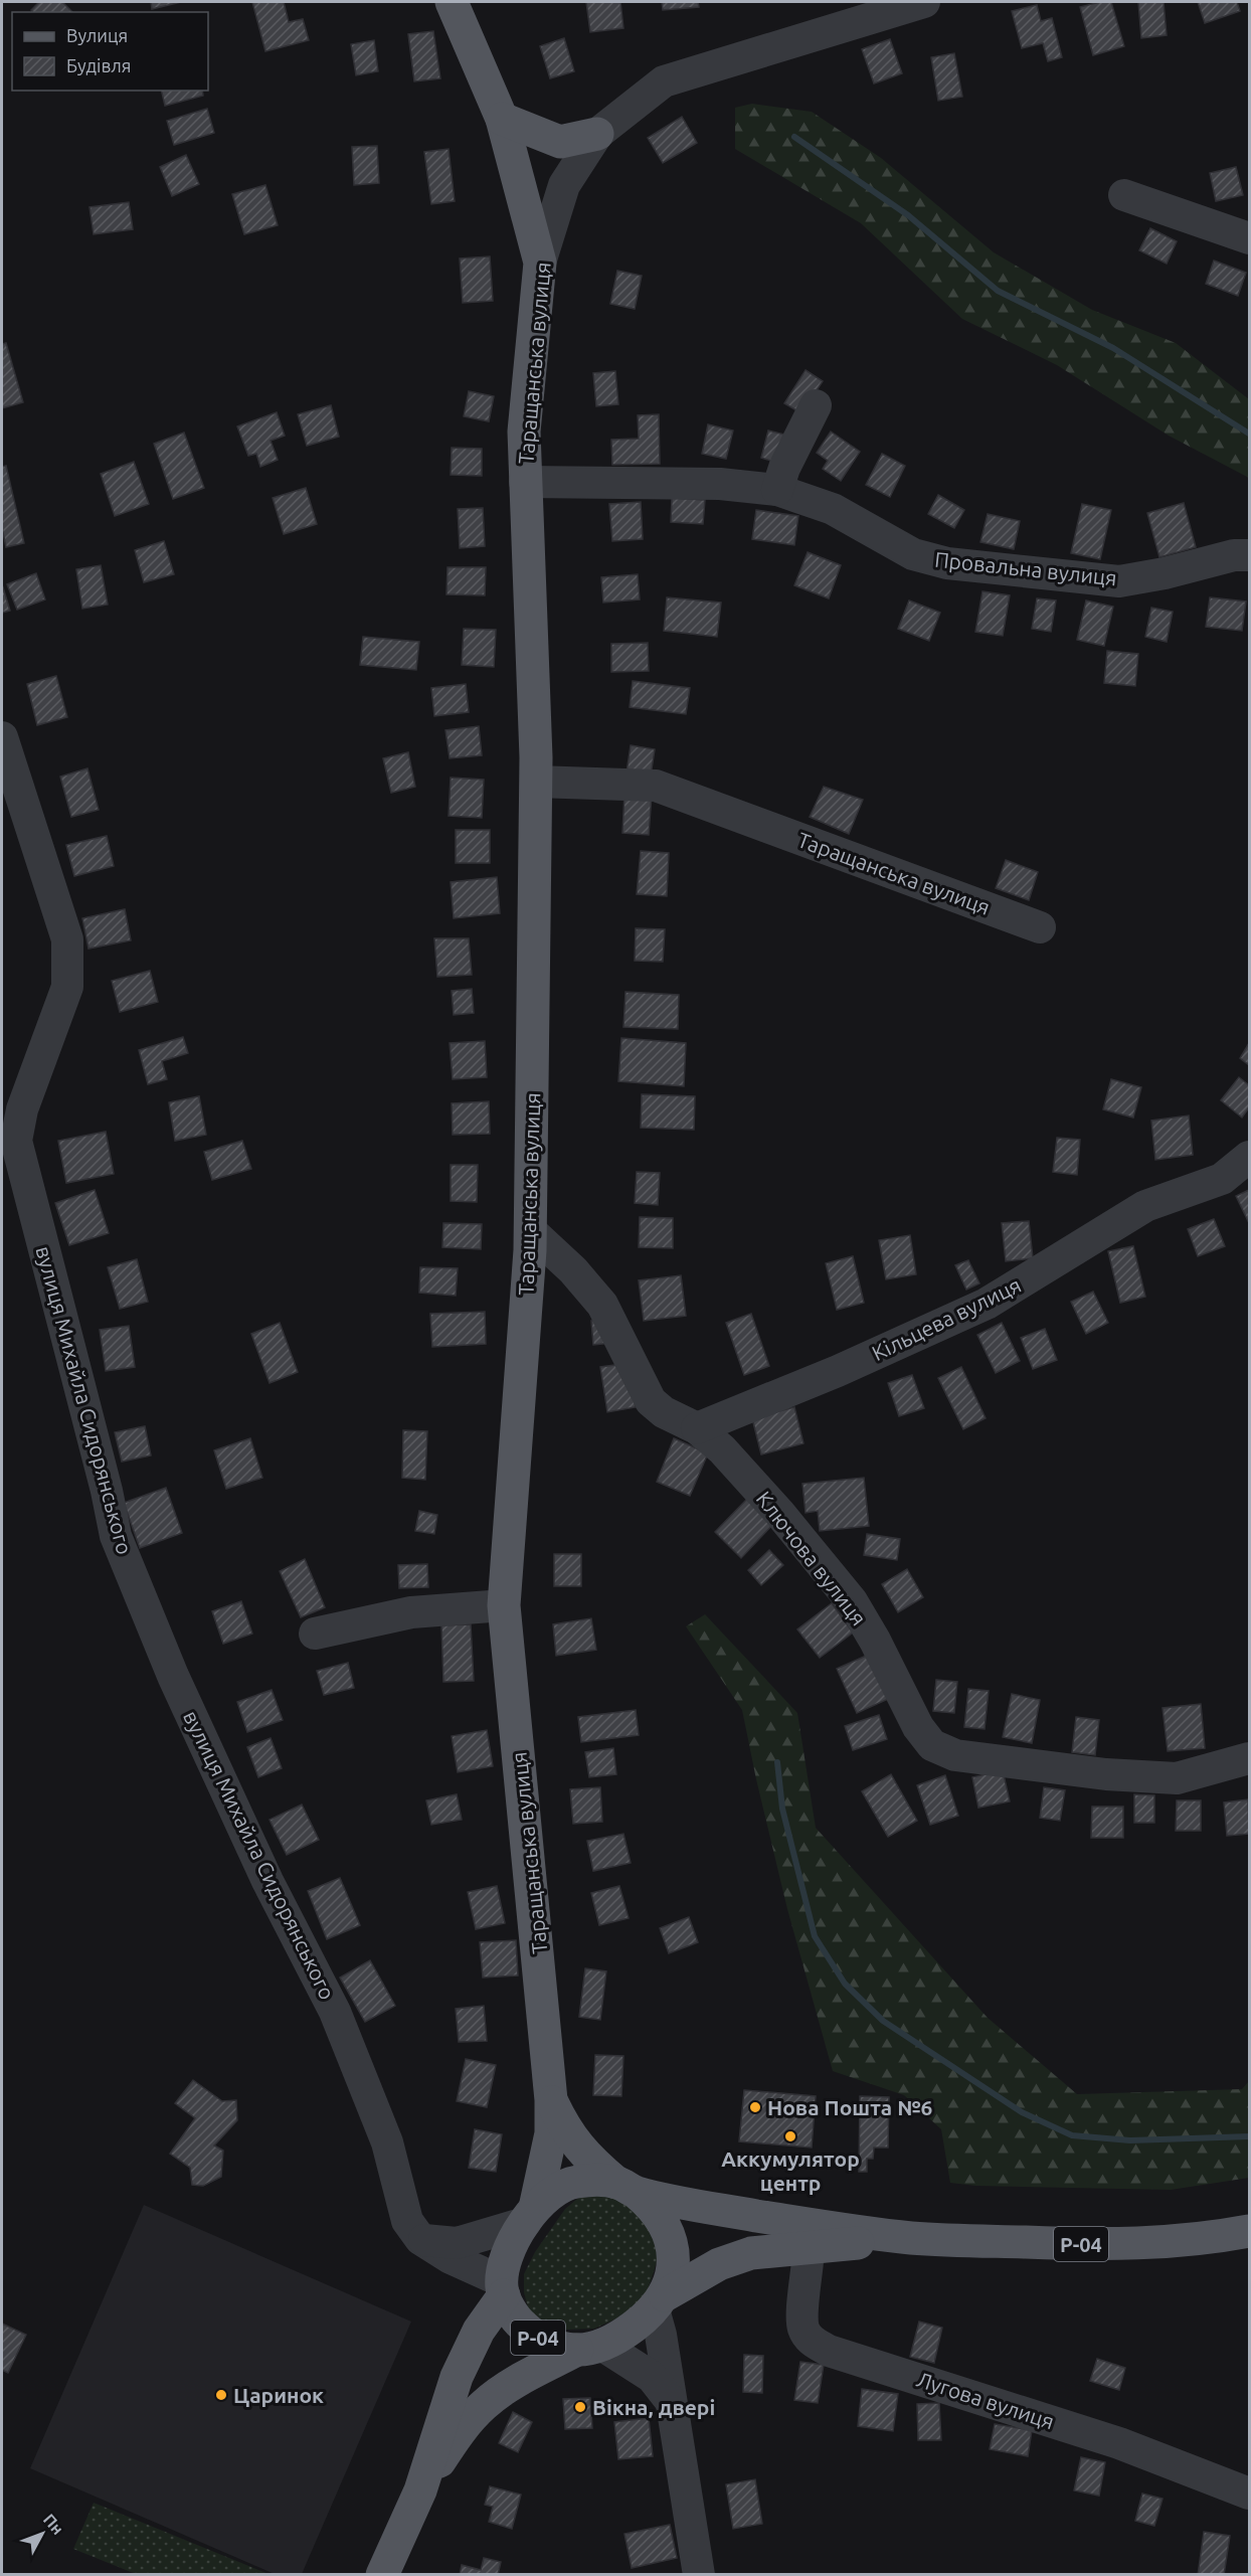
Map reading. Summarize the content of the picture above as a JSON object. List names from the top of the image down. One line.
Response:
{"streets":{"main road":["Таращанська вулиця","Р-04"],"street":["Провальна вулиця","Кільцева вулиця","вулиця Михайла Сидорянського","Ключова вулиця","Лугова вулиця"]},"crossings":[["Таращанська вулиця","Провальна вулиця"],["Таращанська вулиця","Ключова вулиця"],["Таращанська вулиця","Р-04"],["Кільцева вулиця","Ключова вулиця"],["Р-04","Лугова вулиця"]],"places":["Нова Пошта №6","Аккумулятор центр","Царинок","Вікна, двері"],"legend":["Вулиця","Будівля"],"north":"top right"}
